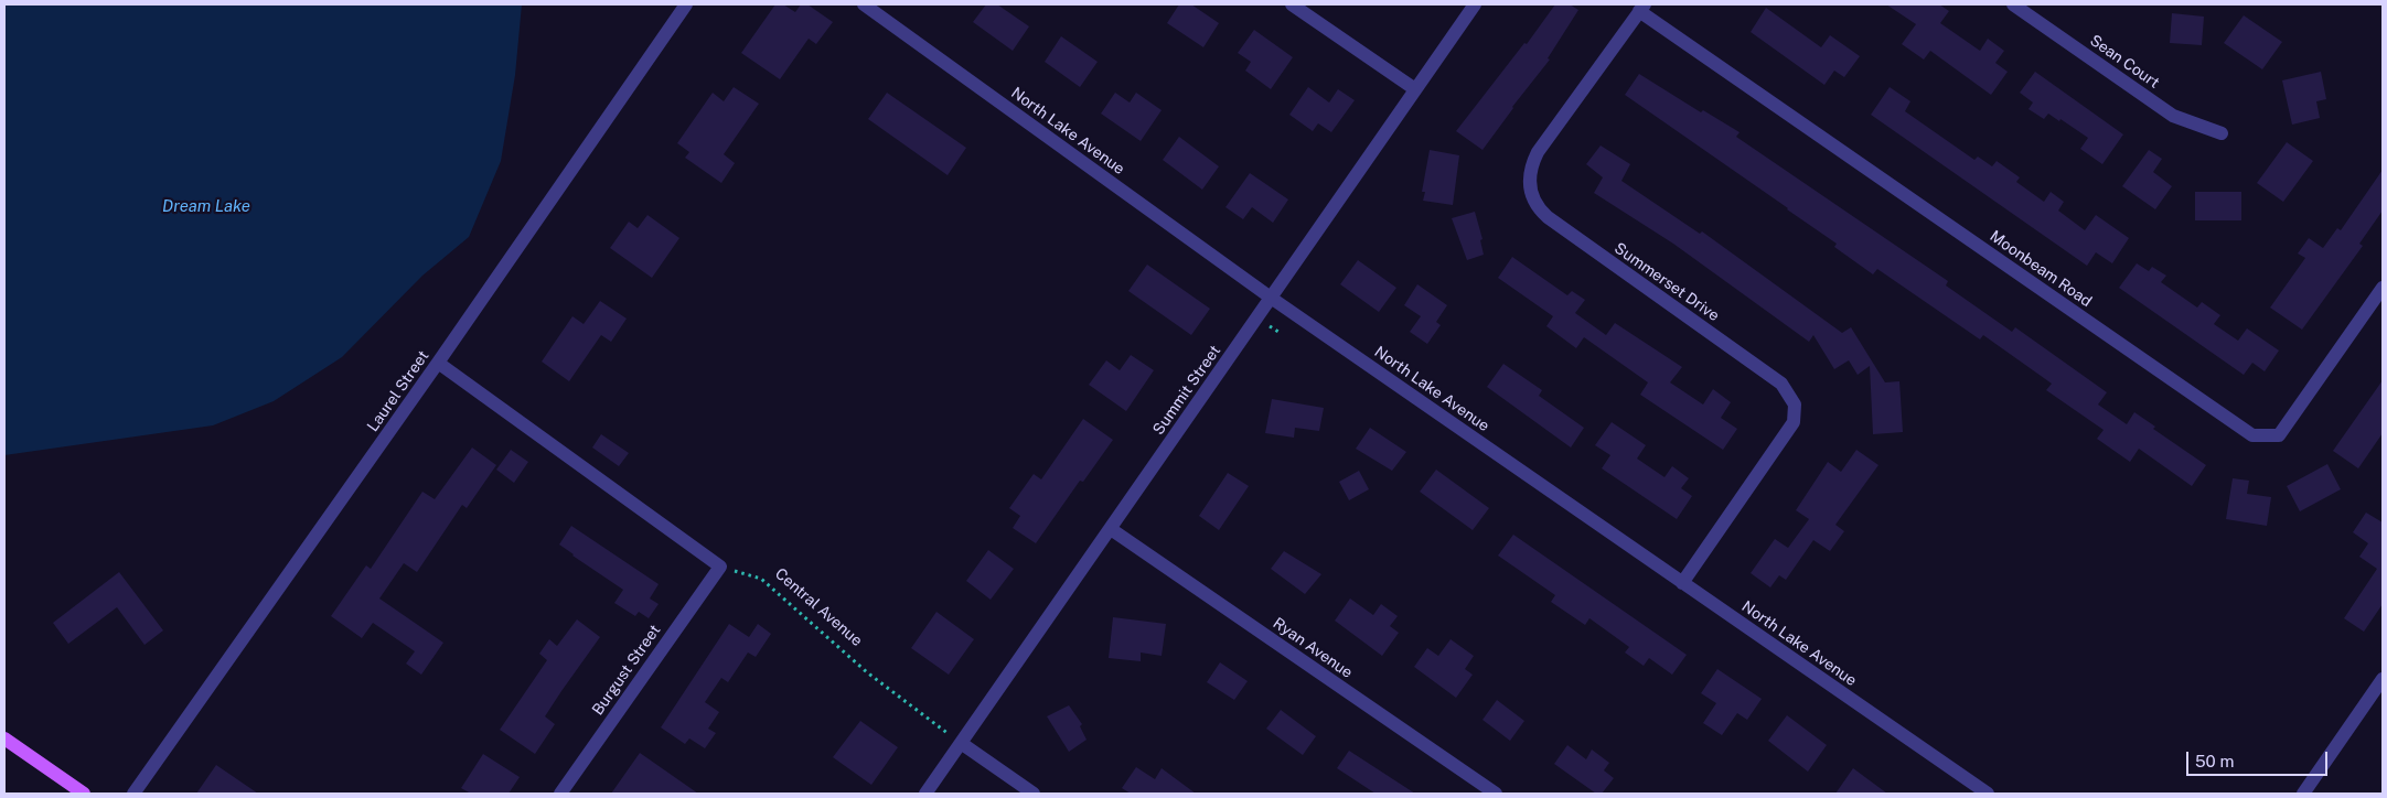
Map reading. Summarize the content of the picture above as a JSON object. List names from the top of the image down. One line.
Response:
{"streets":{"street":["Sean Court","North Lake Avenue","Moonbeam Road","Summerset Drive","Summit Street","Laurel Street","Ryan Avenue","Burgust Street"],"path":["Central Avenue"]},"crossings":[["North Lake Avenue","Summerset Drive"],["North Lake Avenue","Summit Street"],["Moonbeam Road","Summerset Drive"],["Summit Street","Central Avenue"],["Summit Street","Ryan Avenue"],["Central Avenue","Burgust Street"]],"water":["Dream Lake"],"scale_bar":"50 m"}
